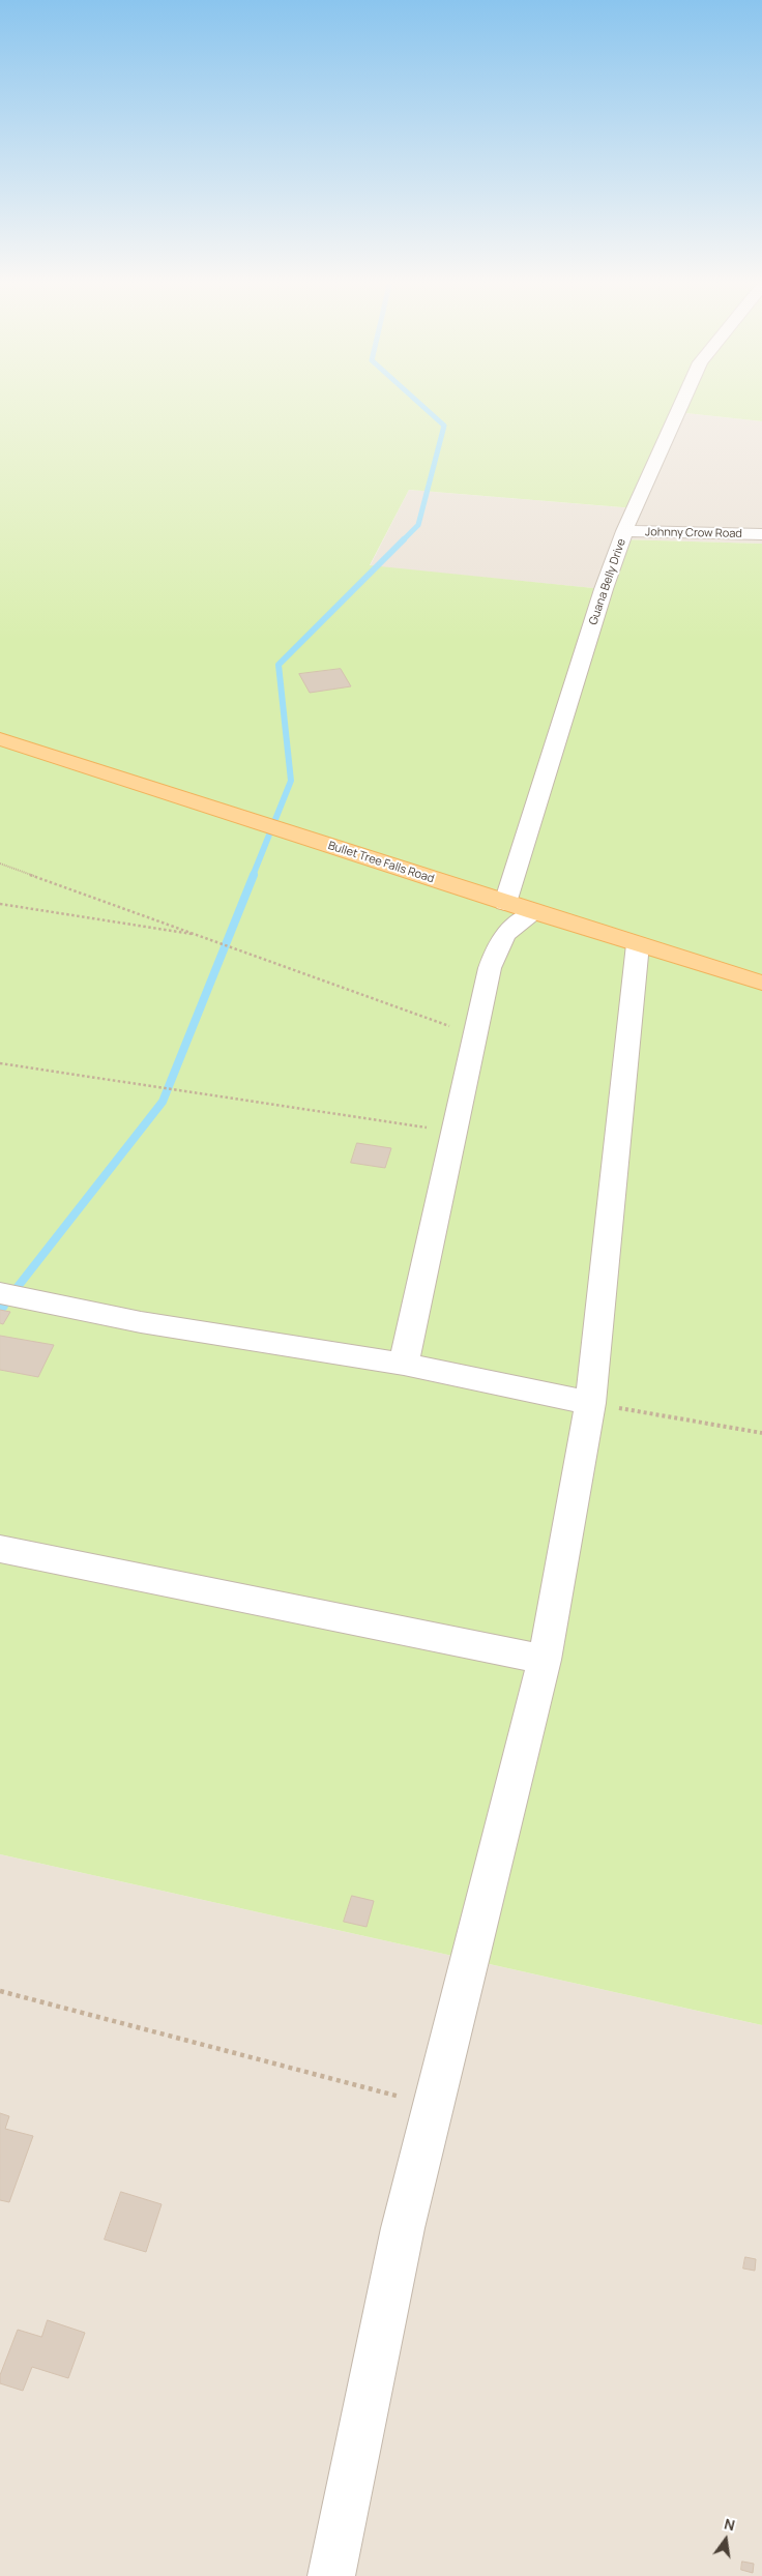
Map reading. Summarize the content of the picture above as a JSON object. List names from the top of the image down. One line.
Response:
{"streets":{"main road":["Bullet Tree Falls Road"],"street":["Johnny Crow Road","Guana Belly Drive"]},"crossings":[["Johnny Crow Road","Guana Belly Drive"],["Guana Belly Drive","Bullet Tree Falls Road"]],"north":"top"}
